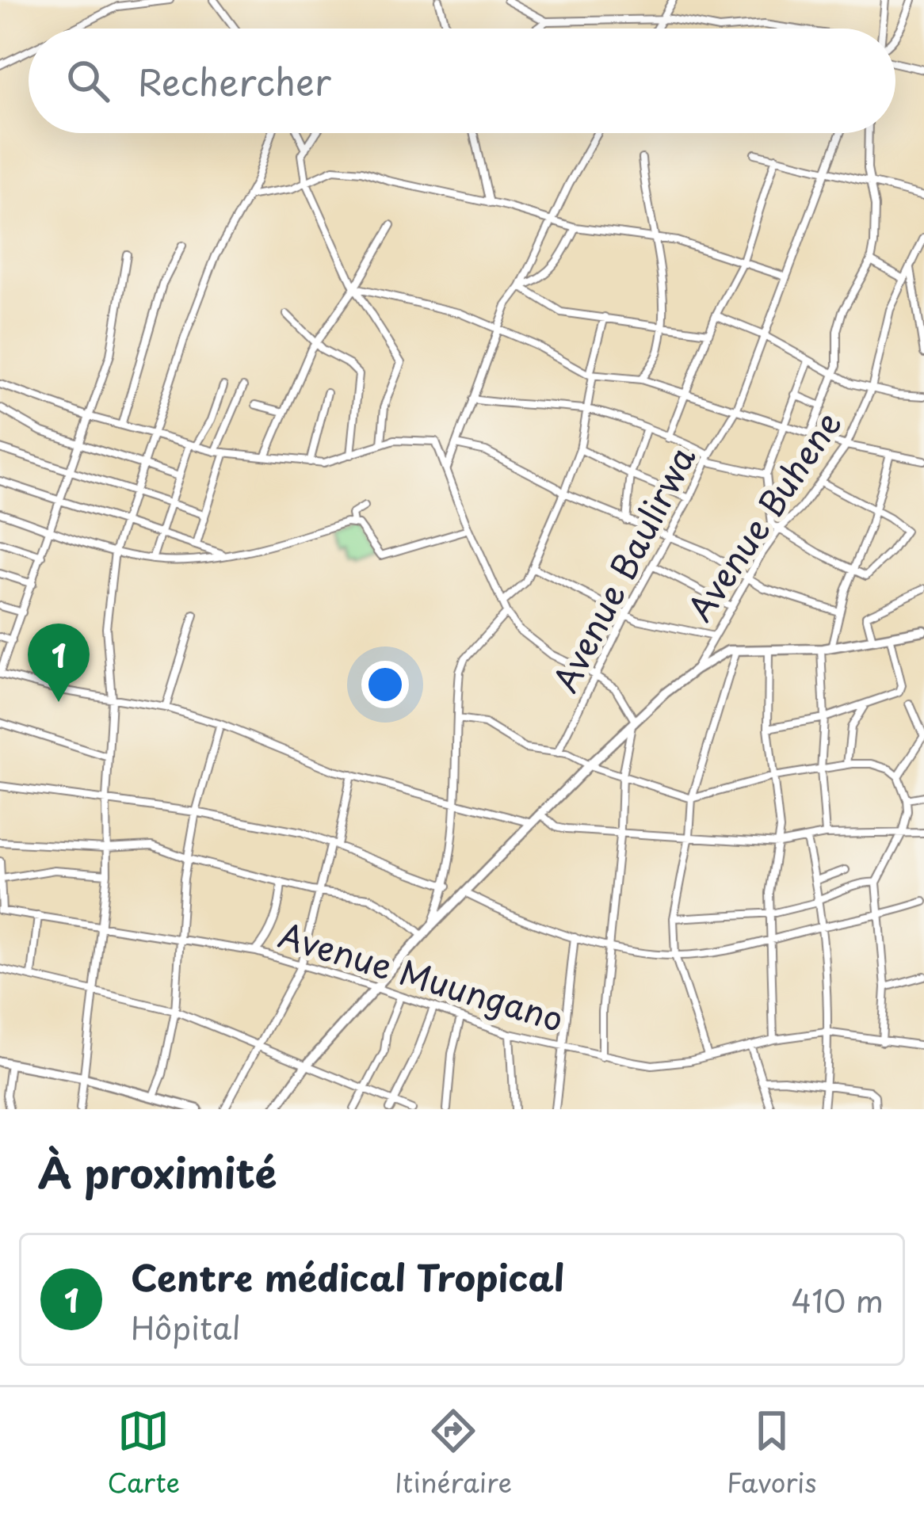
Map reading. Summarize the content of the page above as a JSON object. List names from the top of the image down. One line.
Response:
{"streets":{"street":["Avenue Buhene","Avenue Baulirwa","Avenue Muungano"]},"page":{"search":"Rechercher","pins":"1","heading":"À proximité","list":[{"mark":"1","name":"Centre médical Tropical","note":"Hôpital","value":"410 m"}],"nav":["Carte","Itinéraire","Favoris"]}}
